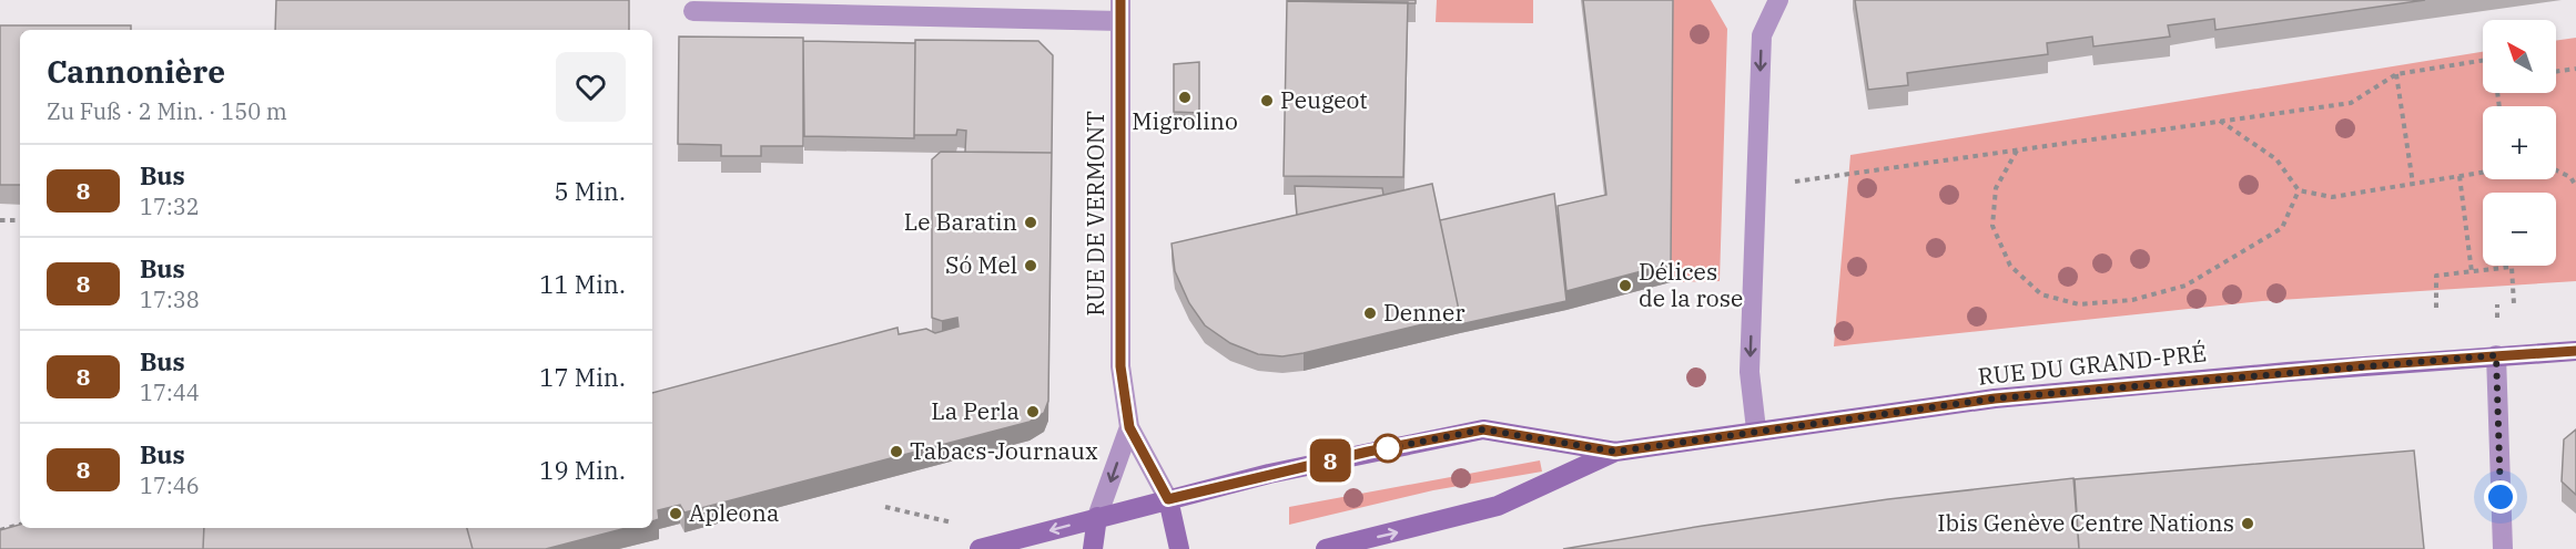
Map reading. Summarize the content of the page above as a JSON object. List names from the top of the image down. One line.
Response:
{"streets":{"main road":["RUE DU GRAND-PRÉ"],"street":["RUE DE VERMONT"]},"crossings":[["RUE DE VERMONT","RUE DU GRAND-PRÉ"]],"places":["Migrolino","Peugeot","Le Baratin","Só Mel","Délices de la rose","Denner","La Perla","Tabacs-Journaux","Apleona","Ibis Genève Centre Nations"],"lines":["bus line 8"],"north":"top left","page":{"on_map":"8","map_buttons":["+","−"],"heading":["Cannonière","Zu Fuß · 2 Min. · 150 m"],"list":[{"mark":"8","name":"Bus","note":"17:32","value":"5 Min."},{"mark":"8","name":"Bus","note":"17:38","value":"11 Min."},{"mark":"8","name":"Bus","note":"17:44","value":"17 Min."},{"mark":"8","name":"Bus","note":"17:46","value":"19 Min."}]}}
